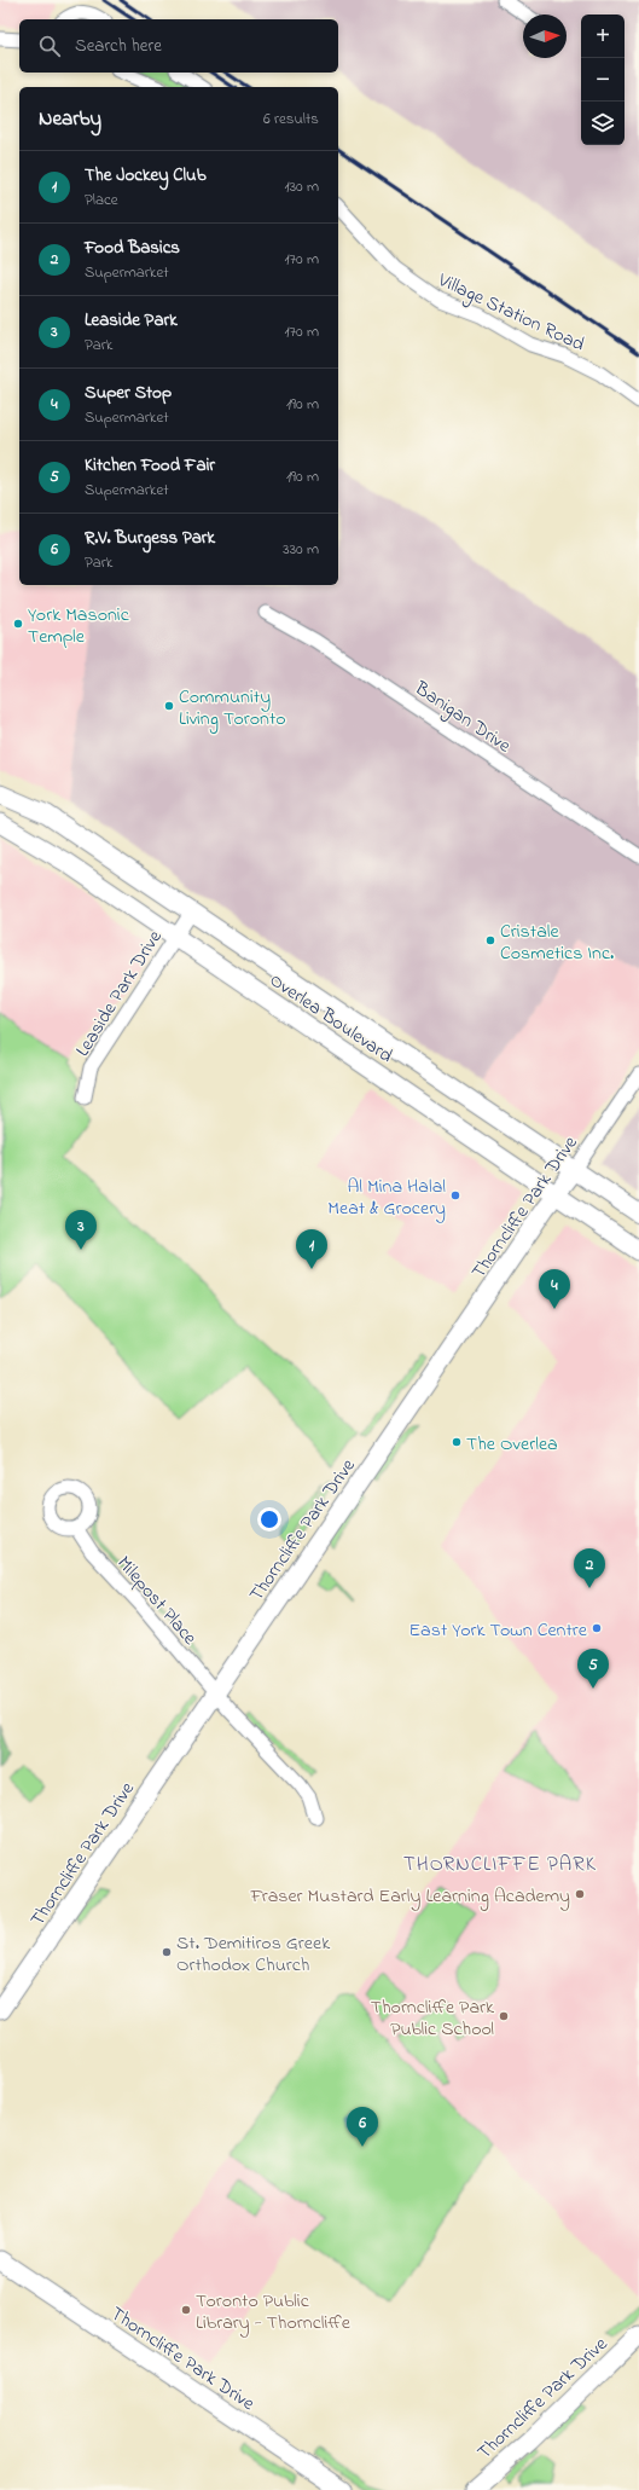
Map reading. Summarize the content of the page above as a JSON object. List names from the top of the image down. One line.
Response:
{"streets":{"street":["Village Station Road","Banigan Drive","Leaside Park Drive","Overlea Boulevard","Thorncliffe Park Drive","Milepost Place"]},"crossings":[["Leaside Park Drive","Overlea Boulevard"],["Overlea Boulevard","Thorncliffe Park Drive"],["Thorncliffe Park Drive","Milepost Place"]],"districts":["THORNCLIFFE PARK"],"places":["York Masonic Temple","Community Living Toronto","Cristale Cosmetics Inc.","Al Mina Halal Meat & Grocery","The Overlea","East York Town Centre","Fraser Mustard Early Learning Academy","St. Demitiros Greek Orthodox Church","Thorncliffe Park Public School","Toronto Public Library - Thorncliffe"],"north":"right","page":{"map_buttons":["+","−"],"search":"Search here","heading":["Nearby","6 results"],"list":[{"mark":"1","name":"The Jockey Club","note":"Place","value":"130 m"},{"mark":"2","name":"Food Basics","note":"Supermarket","value":"170 m"},{"mark":"3","name":"Leaside Park","note":"Park","value":"170 m"},{"mark":"4","name":"Super Stop","note":"Supermarket","value":"190 m"},{"mark":"5","name":"Kitchen Food Fair","note":"Supermarket","value":"190 m"},{"mark":"6","name":"R.V. Burgess Park","note":"Park","value":"330 m"}],"pins":["3","1","4","2","5","6"]}}
